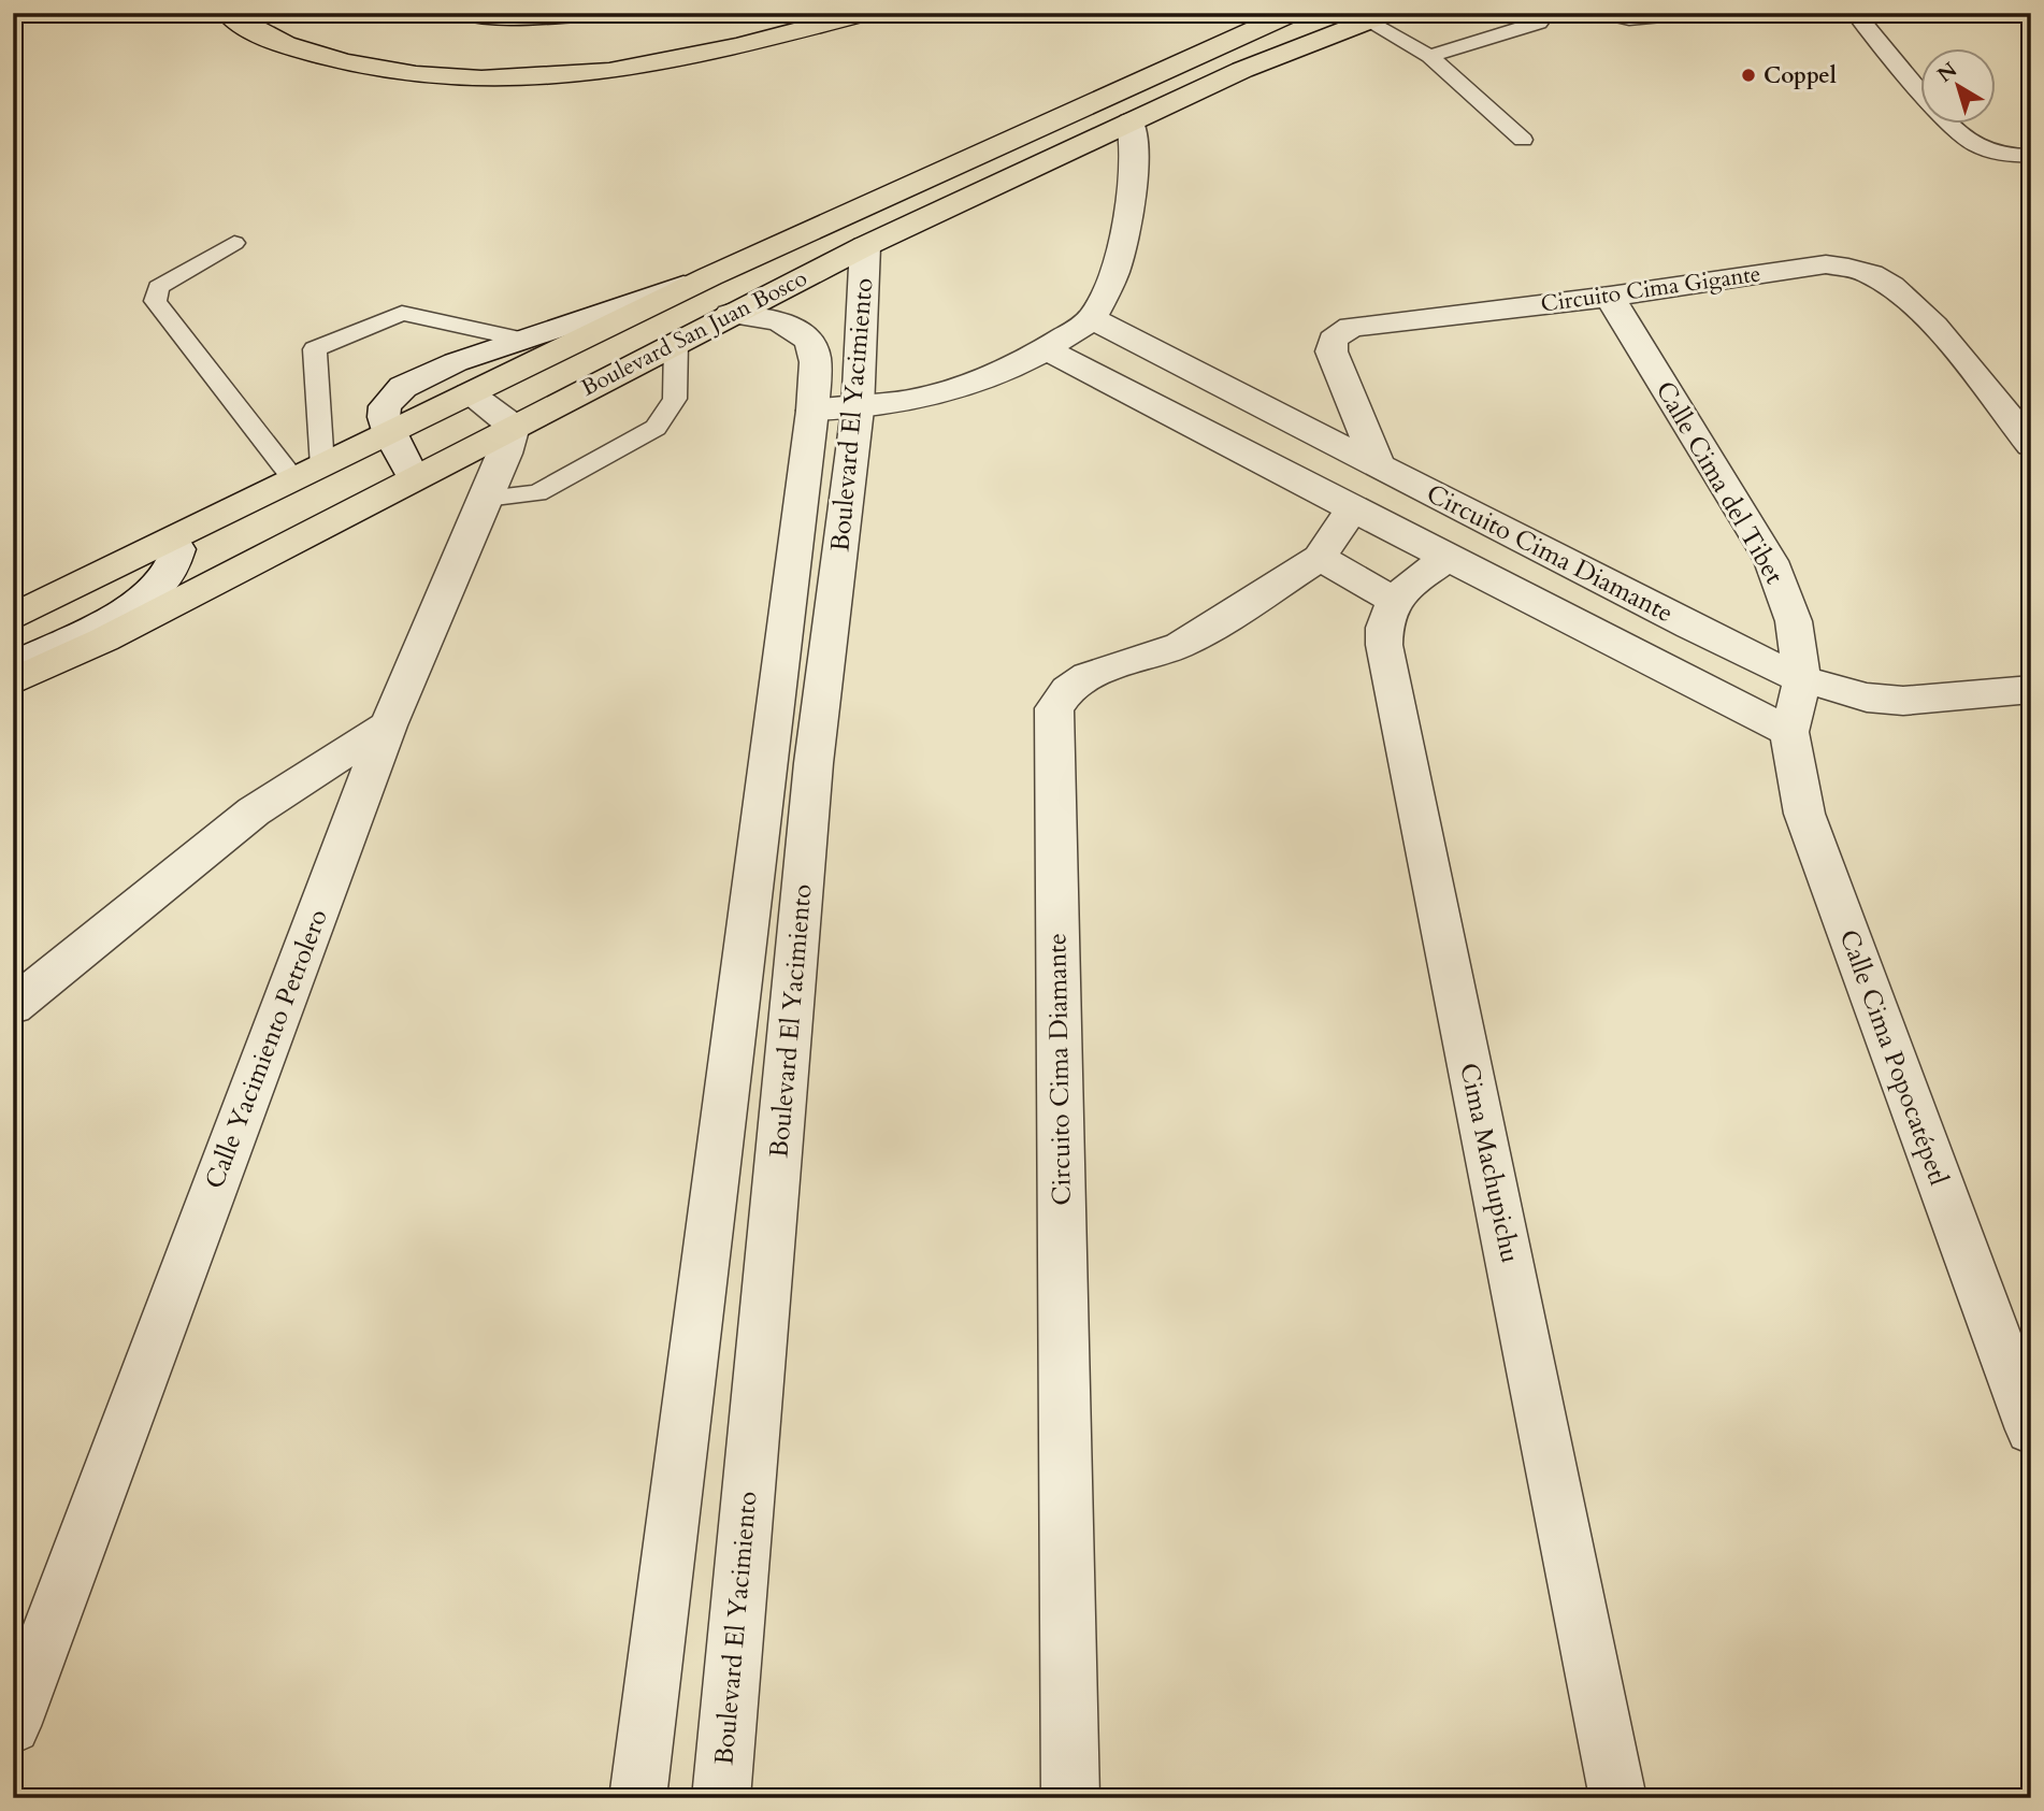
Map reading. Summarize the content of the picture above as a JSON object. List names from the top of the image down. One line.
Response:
{"streets":{"main road":["Boulevard San Juan Bosco"],"street":["Circuito Cima Gigante","Boulevard El Yacimiento","Calle Cima del Tibet","Circuito Cima Diamante","Calle Yacimiento Petrolero","Calle Cima Popocatépetl","Cima Machupichu"]},"crossings":[["Circuito Cima Gigante","Calle Cima del Tibet"],["Circuito Cima Gigante","Circuito Cima Diamante"],["Boulevard San Juan Bosco","Boulevard El Yacimiento"],["Boulevard San Juan Bosco","Calle Yacimiento Petrolero"],["Calle Cima del Tibet","Circuito Cima Diamante"],["Calle Cima del Tibet","Calle Cima Popocatépetl"],["Circuito Cima Diamante","Calle Cima Popocatépetl"]],"places":["Coppel"],"north":"top left"}
